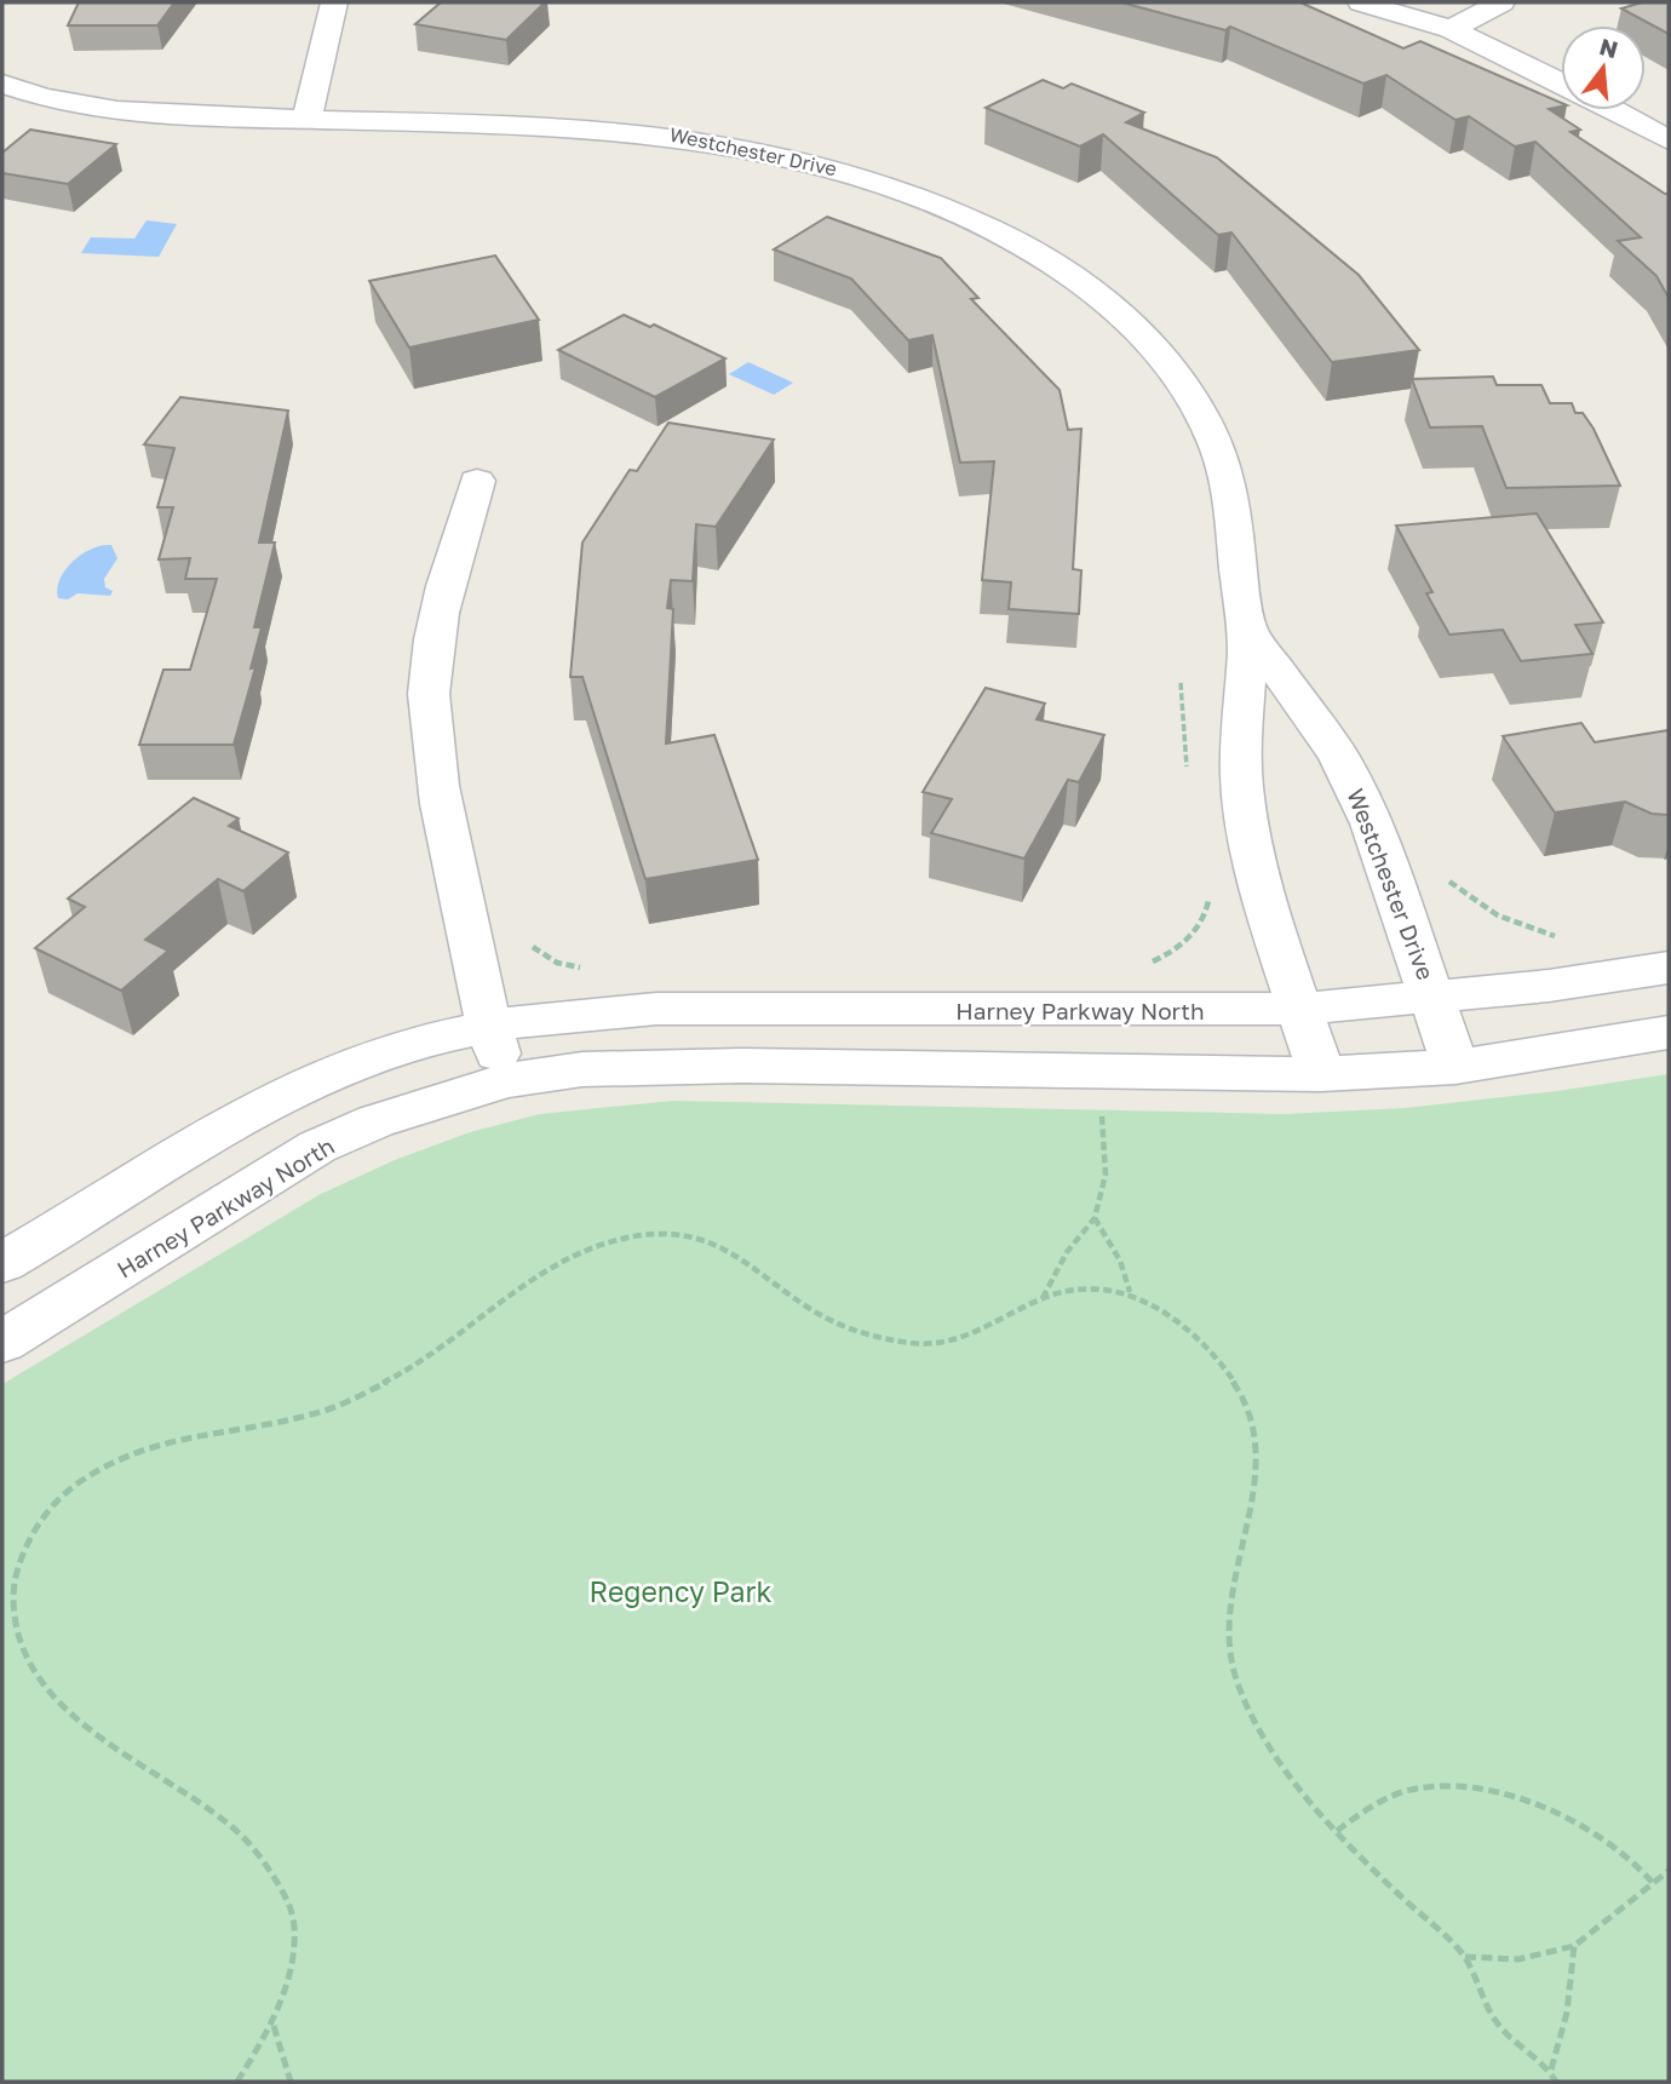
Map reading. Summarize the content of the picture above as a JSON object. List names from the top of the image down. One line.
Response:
{"streets":{"street":["Westchester Drive","Harney Parkway North"]},"crossings":[["Westchester Drive","Harney Parkway North"]],"parks":["Regency Park"],"north":"top"}
